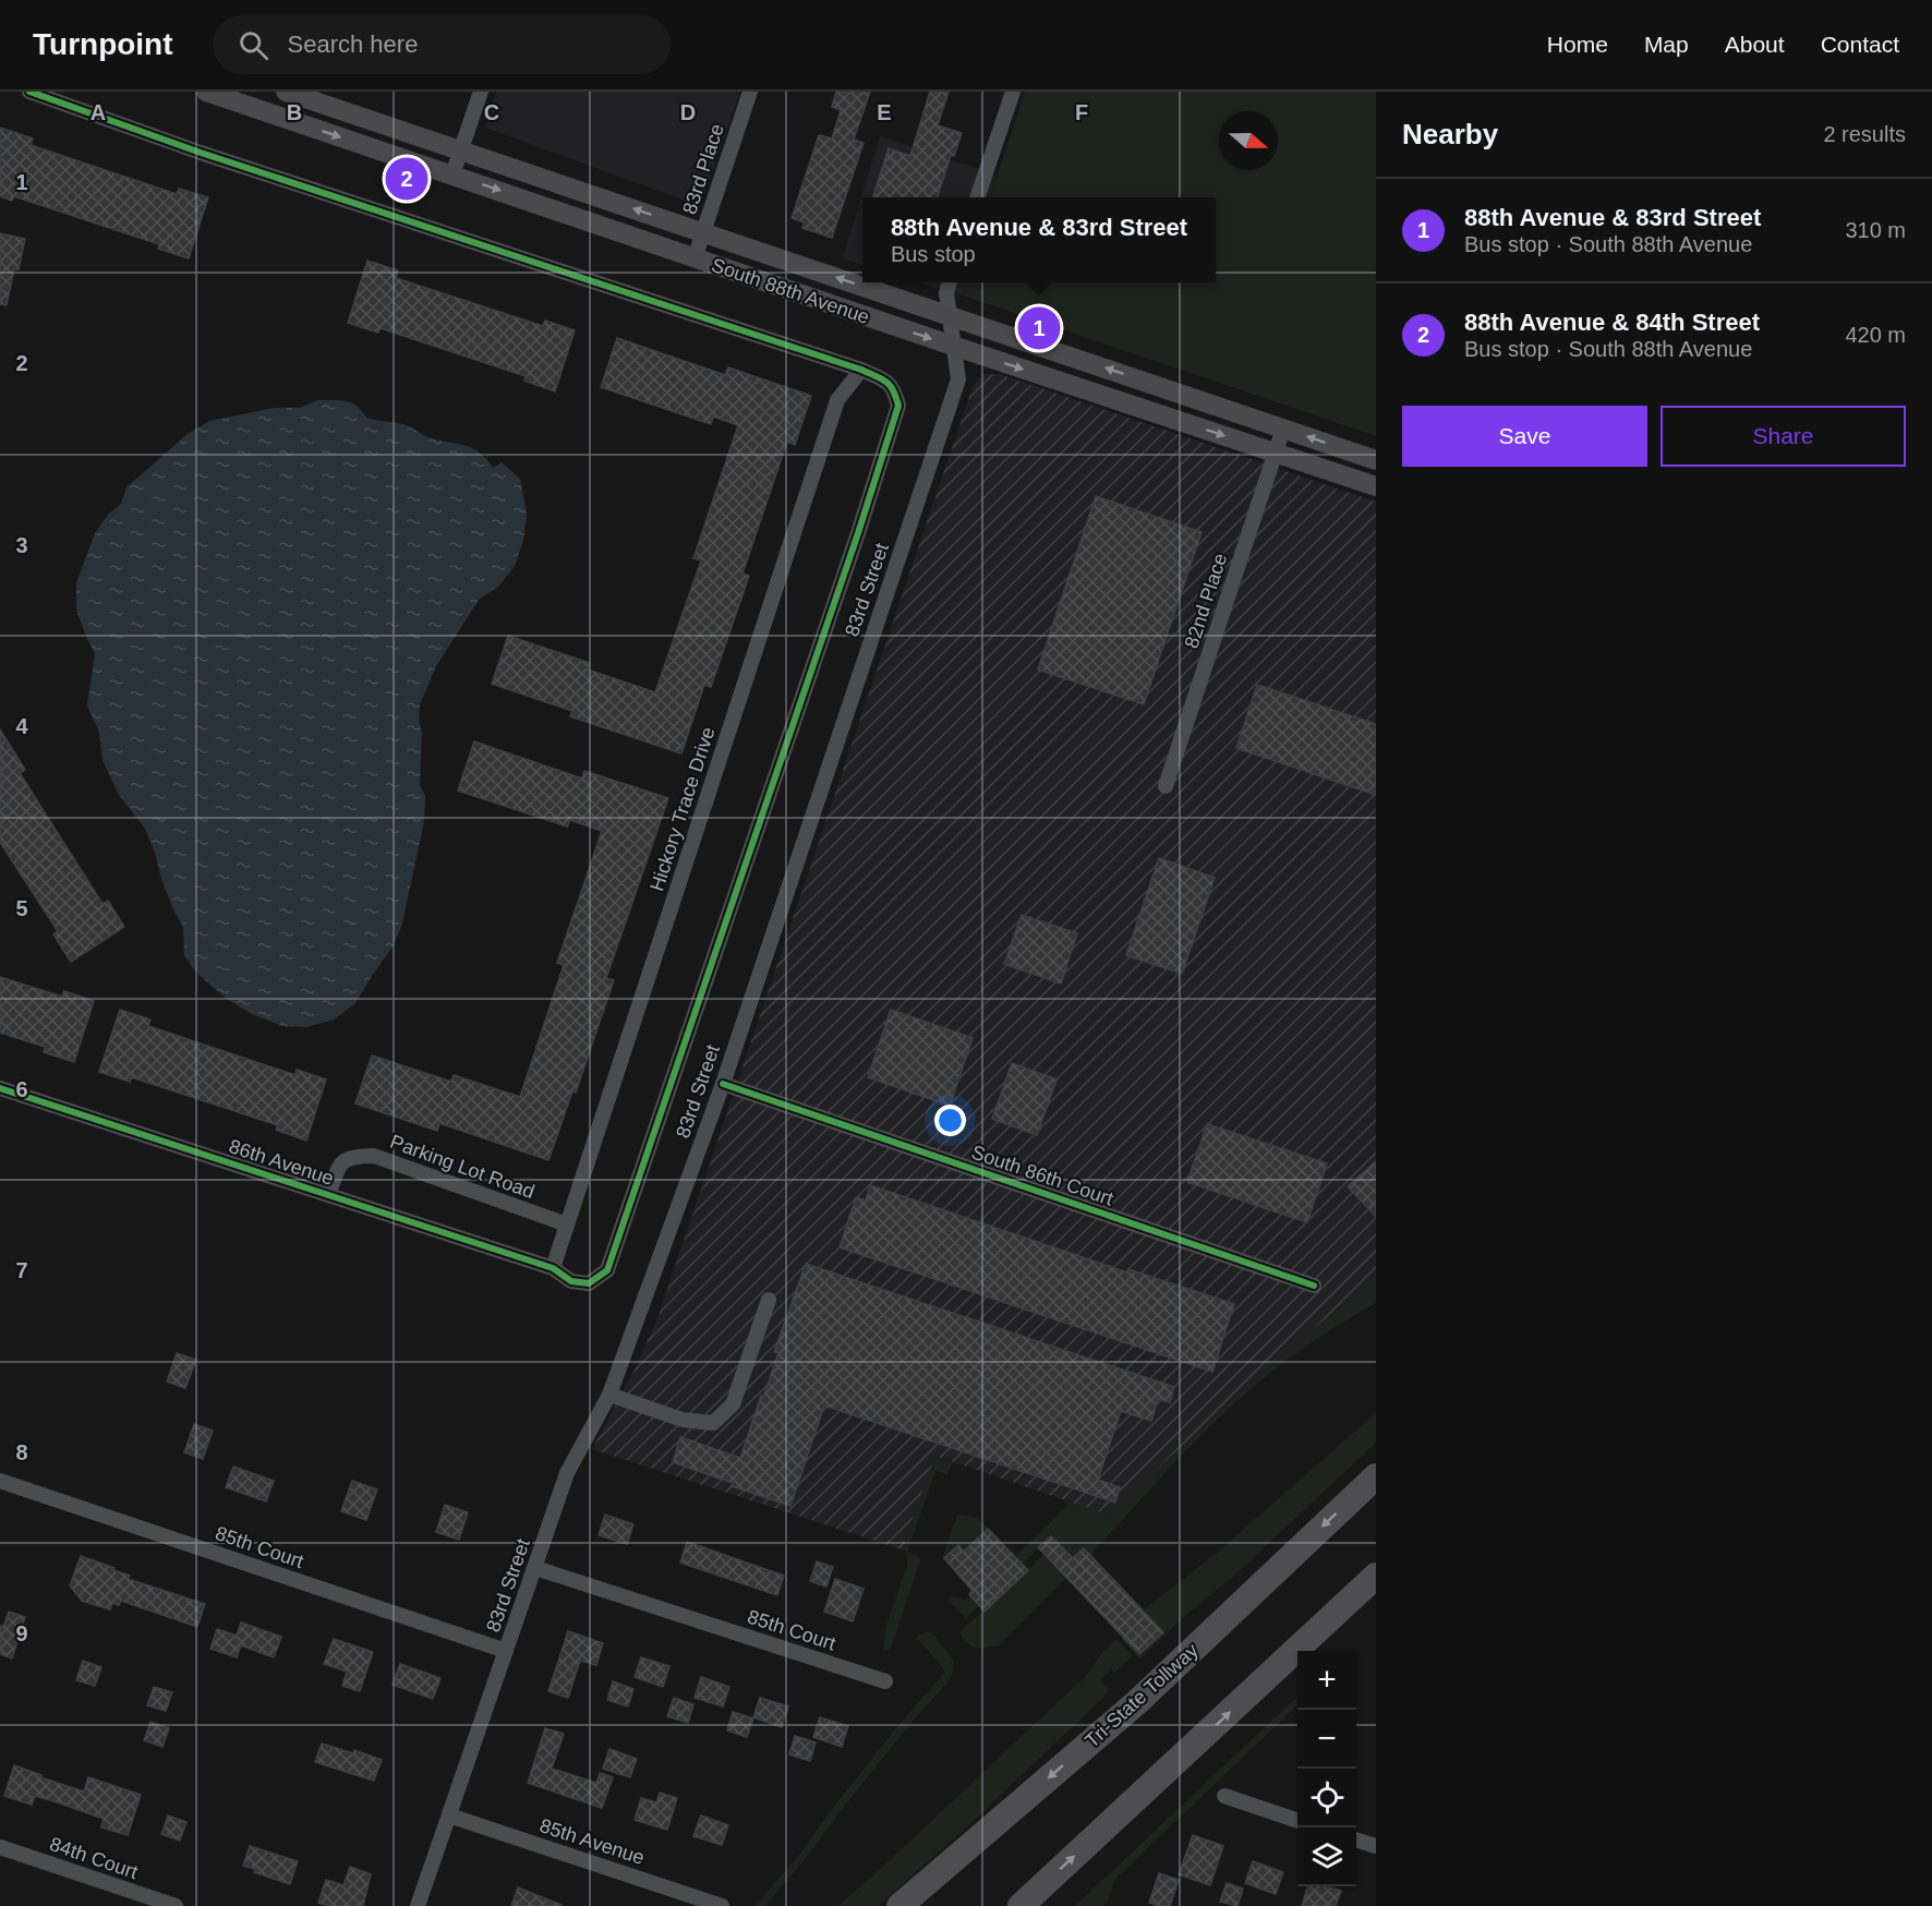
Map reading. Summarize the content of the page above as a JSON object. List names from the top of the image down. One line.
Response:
{"streets":{"highway":["Tri-State Tollway"],"street":["83rd Place","South 88th Avenue","83rd Street","82nd Place","Hickory Trace Drive","86th Avenue","Parking Lot Road","South 86th Court","85th Court","85th Avenue","84th Court"]},"crossings":[["83rd Place","South 88th Avenue"],["South 88th Avenue","83rd Street"],["South 88th Avenue","82nd Place"],["83rd Street","South 86th Court"],["83rd Street","85th Court"],["83rd Street","85th Avenue"],["Hickory Trace Drive","86th Avenue"],["Hickory Trace Drive","Parking Lot Road"],["86th Avenue","Parking Lot Road"]],"north":"right","page":{"header":"Turnpoint","search":"Search here","nav":["Home","Map","About","Contact"],"heading":["Nearby","2 results"],"pins":["2","1"],"list":[{"mark":"1","name":"88th Avenue & 83rd Street","note":"Bus stop · South 88th Avenue","value":"310 m"},{"mark":"2","name":"88th Avenue & 84th Street","note":"Bus stop · South 88th Avenue","value":"420 m"}],"popup":["88th Avenue & 83rd Street","Bus stop"],"buttons":["Save","Share"],"map_buttons":["+","−"]},"grid":{"columns":["A","B","C","D","E","F"],"rows":["1","2","3","4","5","6","7","8","9"]}}
